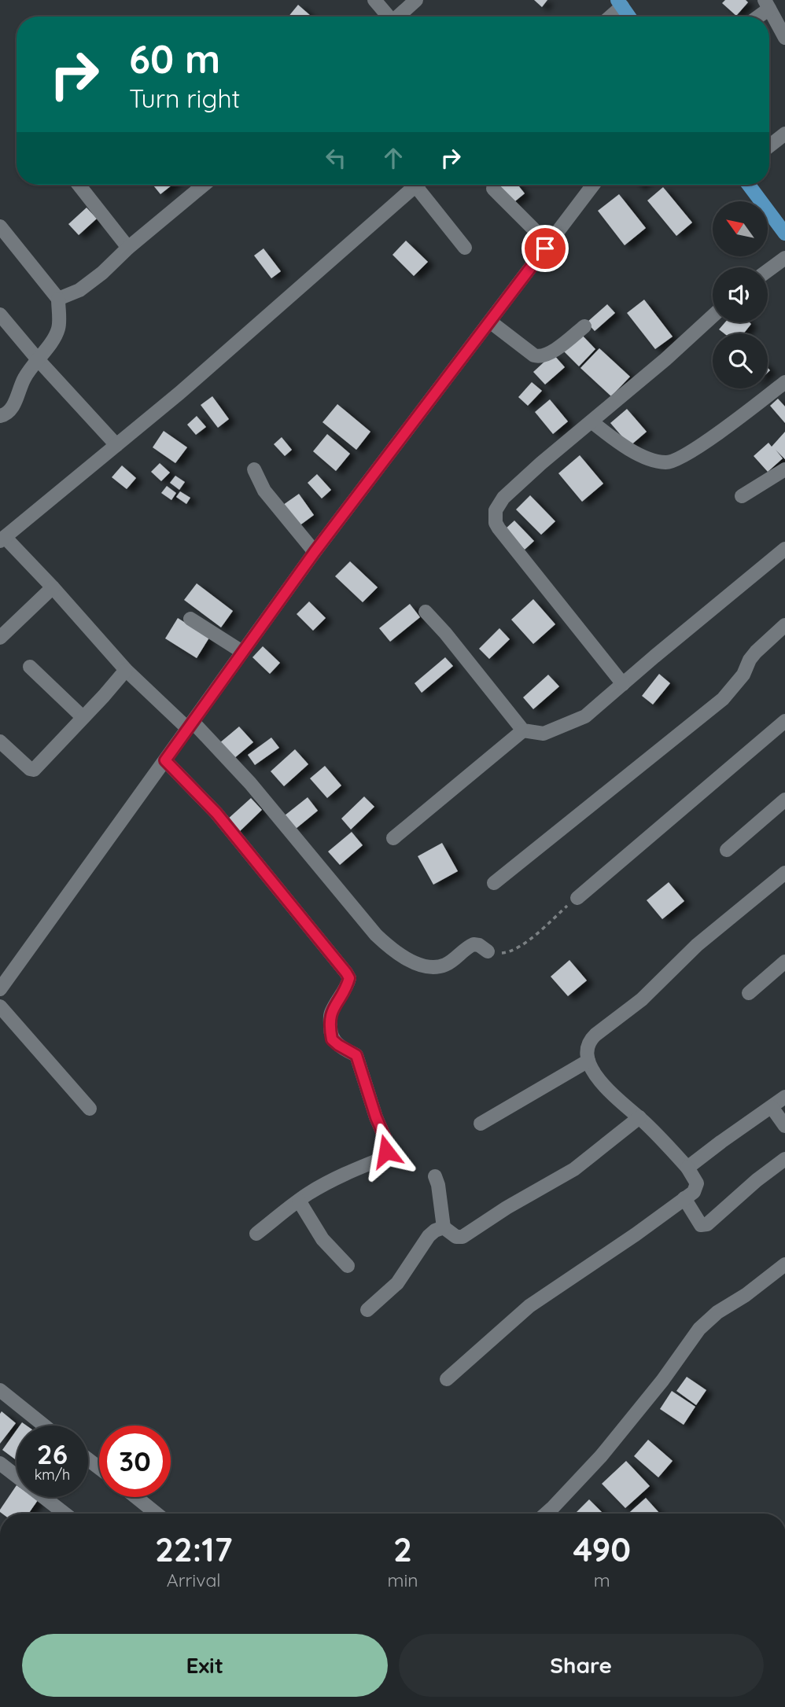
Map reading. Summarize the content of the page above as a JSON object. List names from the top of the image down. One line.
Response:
{"north":"top left","page":{"turn":["60 m","Turn right"],"speed":"26 km/h","limit":"30","eta":["22:17","Arrival","2","min","490","m"],"buttons":["Exit","Share"]}}
